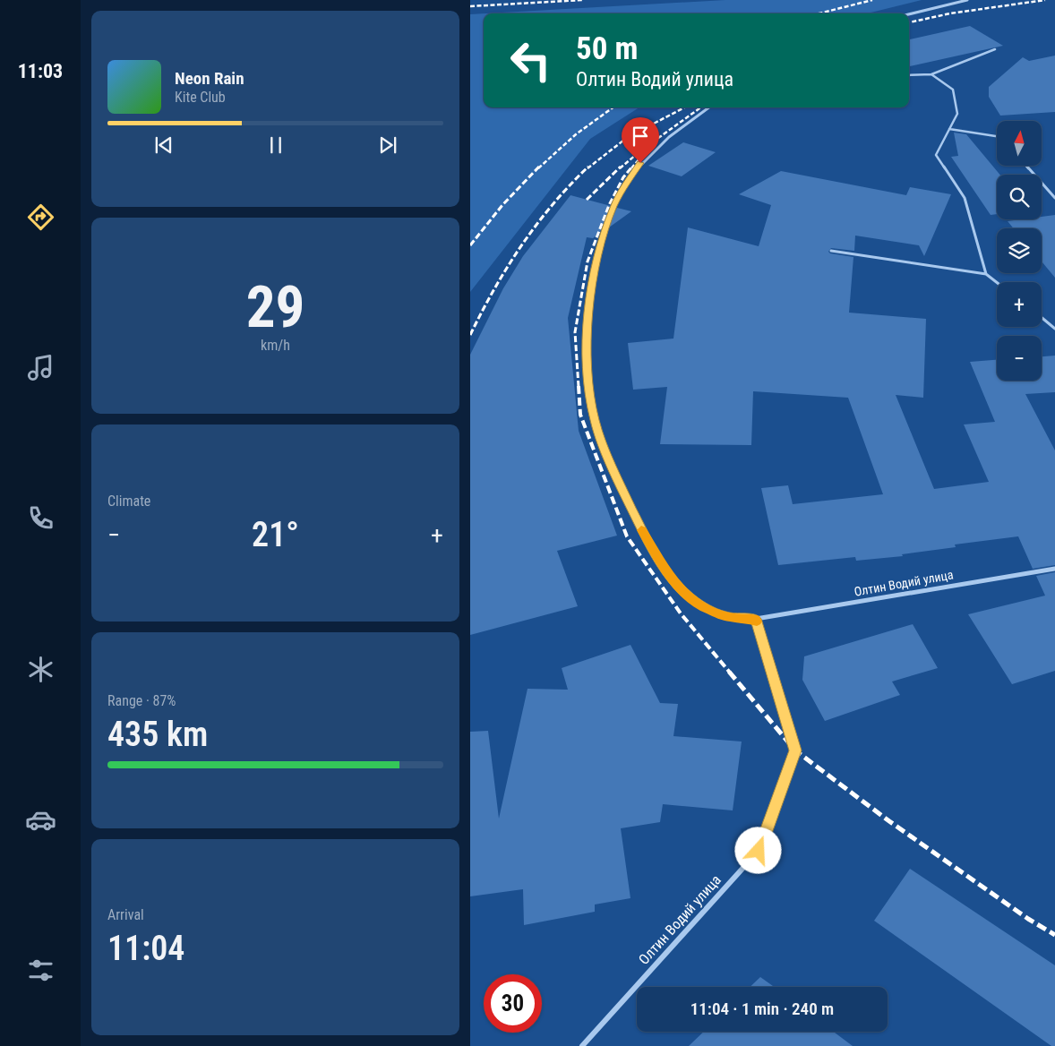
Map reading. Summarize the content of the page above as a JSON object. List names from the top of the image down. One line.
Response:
{"streets":{"street":["Олтин Водий улица"]},"north":"top","page":{"tabs":"11:03","turn":["50 m","Олтин Водий улица"],"song":["Neon Rain","Kite Club"],"map_buttons":["+","−"],"tile":[["29","km/h"],"Climate",["Range · 87%","435 km"],["Arrival","11:04"]],"heat":["−","21°","+"],"limit":"30","trip":"11:04 · 1 min · 240 m"}}
